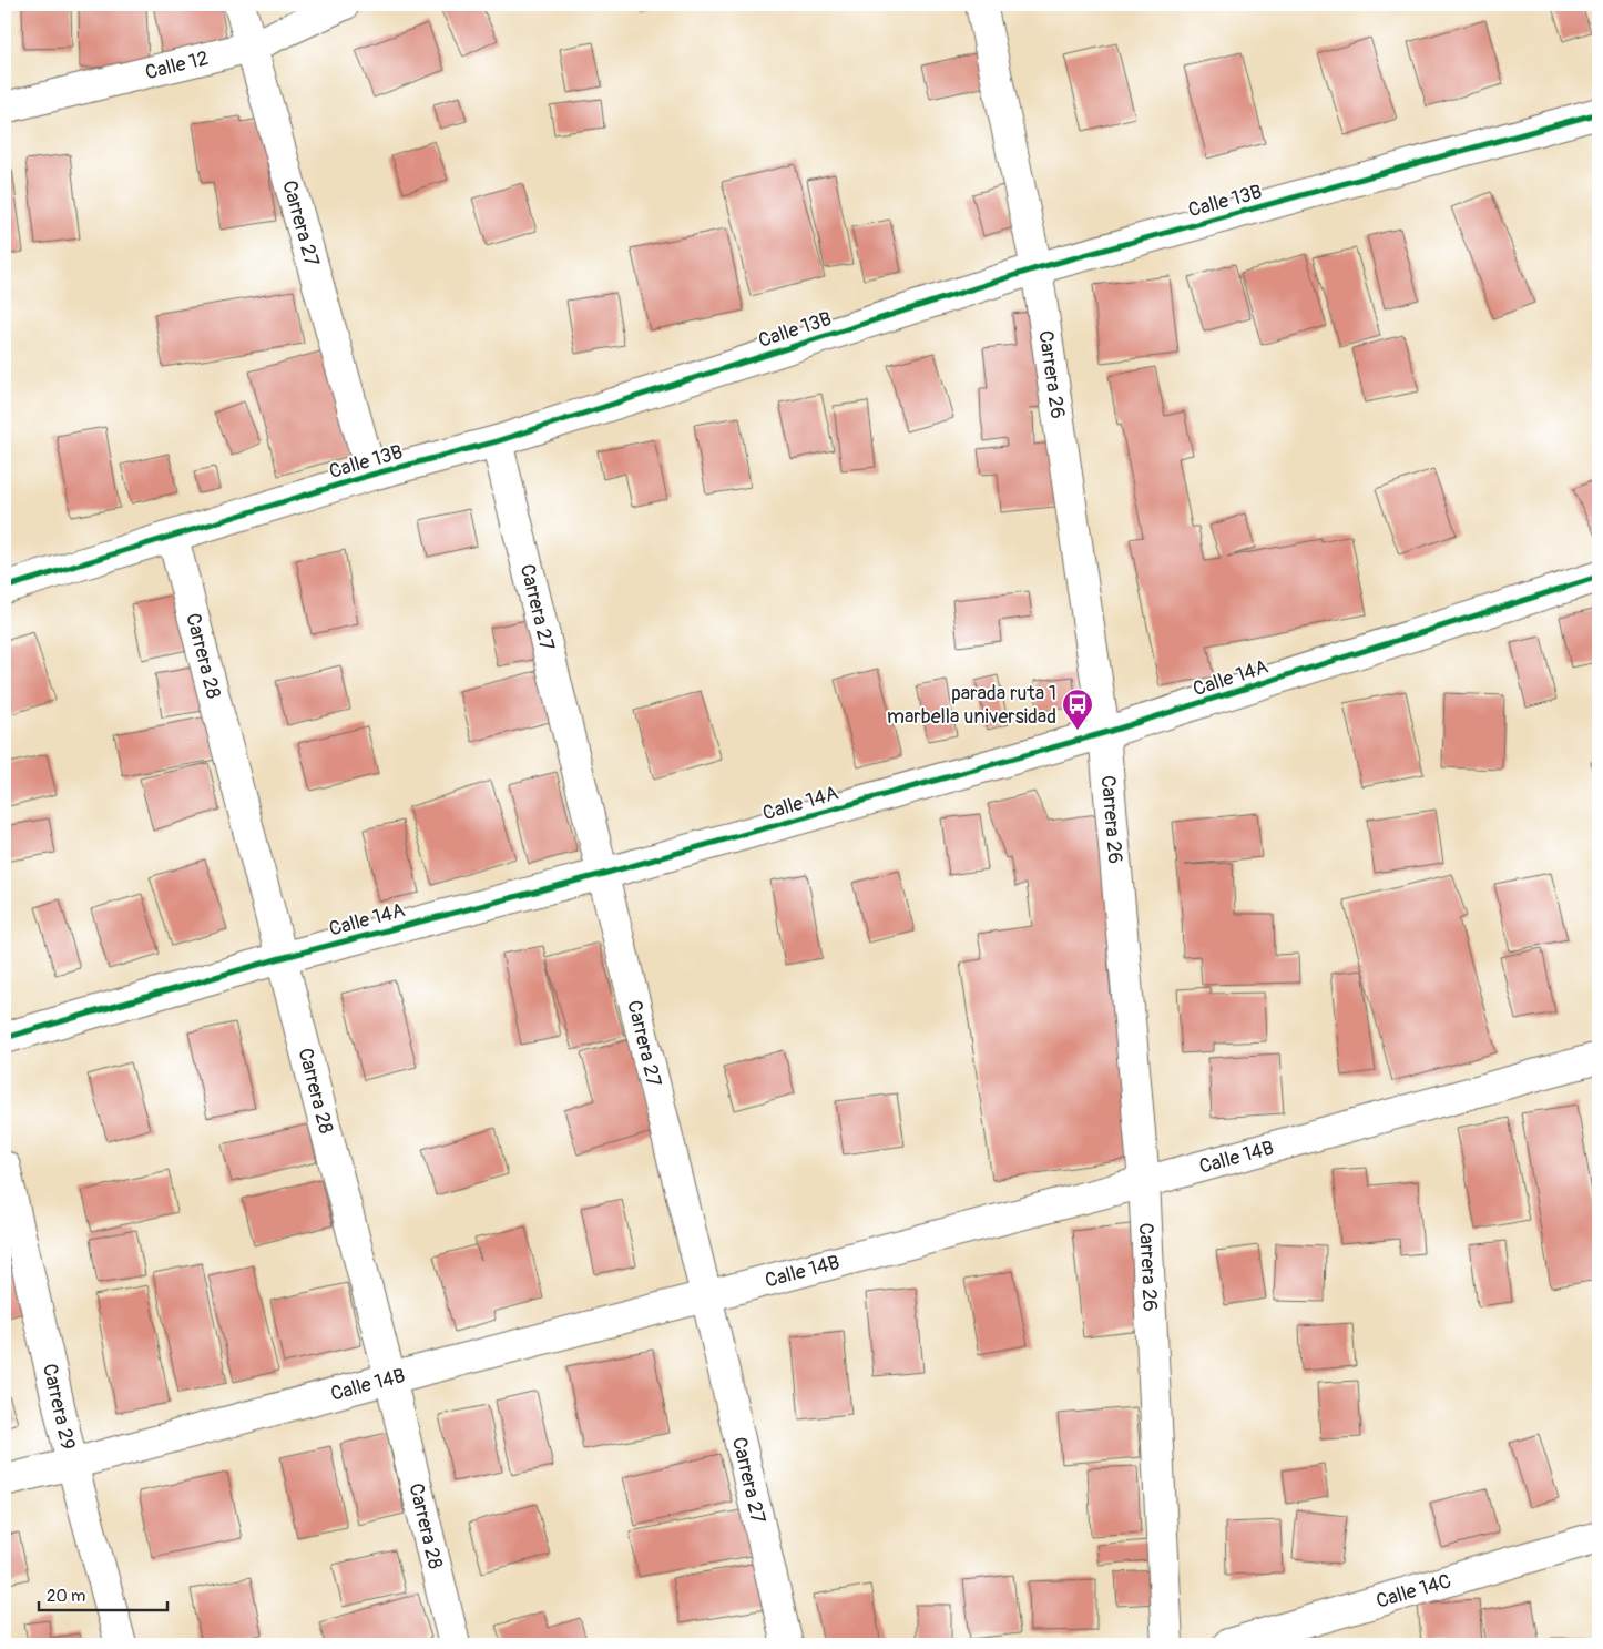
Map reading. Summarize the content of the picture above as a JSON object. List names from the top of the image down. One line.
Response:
{"streets":{"street":["Calle 12","Calle 13B","Carrera 27","Carrera 26","Carrera 28","Calle 14A","Calle 14B","Carrera 29","Calle 14C"]},"crossings":[["Calle 12","Carrera 27"],["Calle 13B","Carrera 27"],["Calle 13B","Carrera 26"],["Calle 13B","Carrera 28"],["Carrera 27","Calle 14A"],["Carrera 27","Calle 14B"],["Carrera 26","Calle 14A"],["Carrera 26","Calle 14B"],["Carrera 28","Calle 14A"],["Carrera 28","Calle 14B"],["Calle 14B","Carrera 29"]],"places":{"bus stop":["parada ruta 1 marbella universidad"]},"scale_bar":"20 m"}
